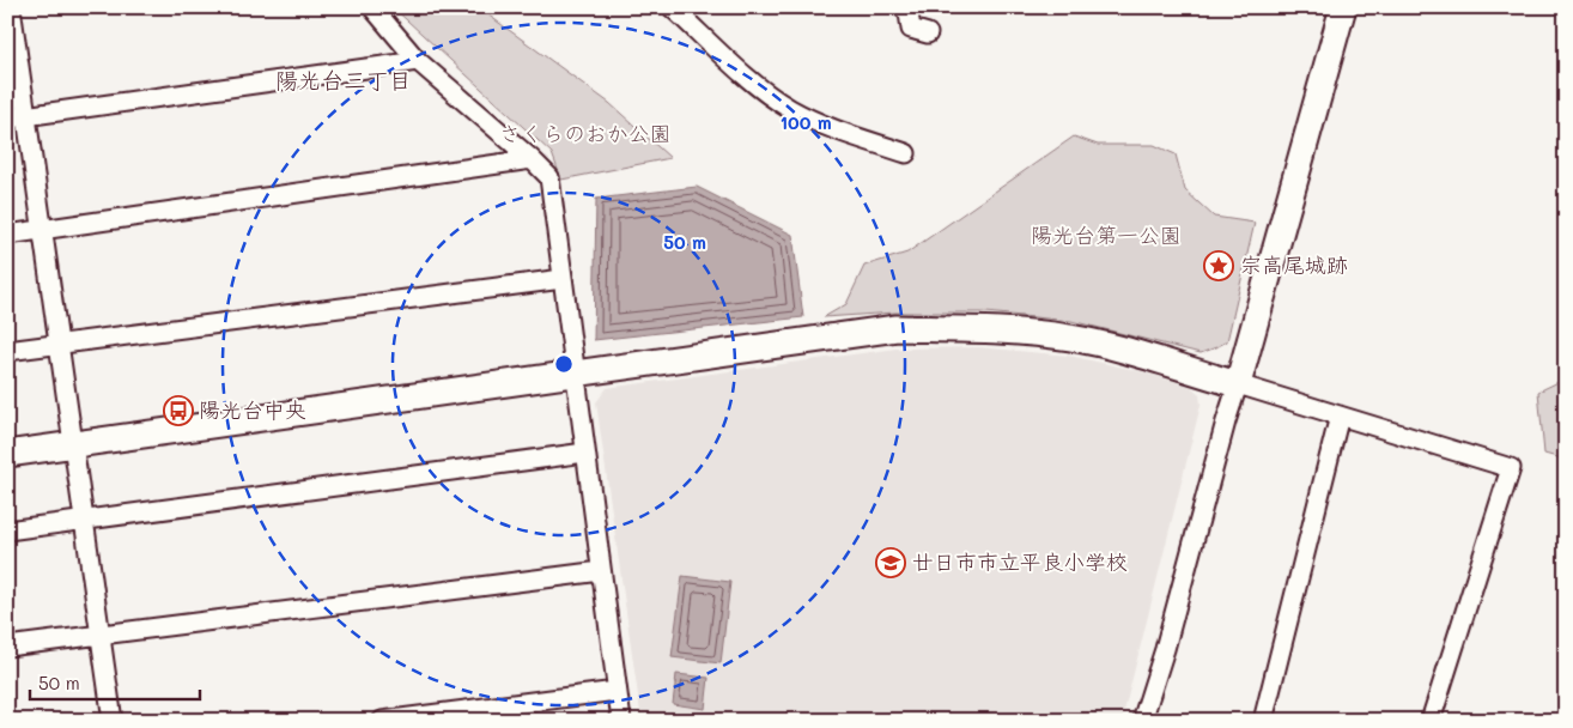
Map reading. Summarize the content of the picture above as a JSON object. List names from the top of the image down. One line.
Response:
{"districts":["陽光台三丁目"],"parks":["さくらのおか公園","陽光台第一公園"],"places":{"place":["宗高尾城跡"],"bus stop":["陽光台中央"],"school or university":["廿日市市立平良小学校"]},"scale_bar":"50 m","rings":["100 m","50 m"]}
